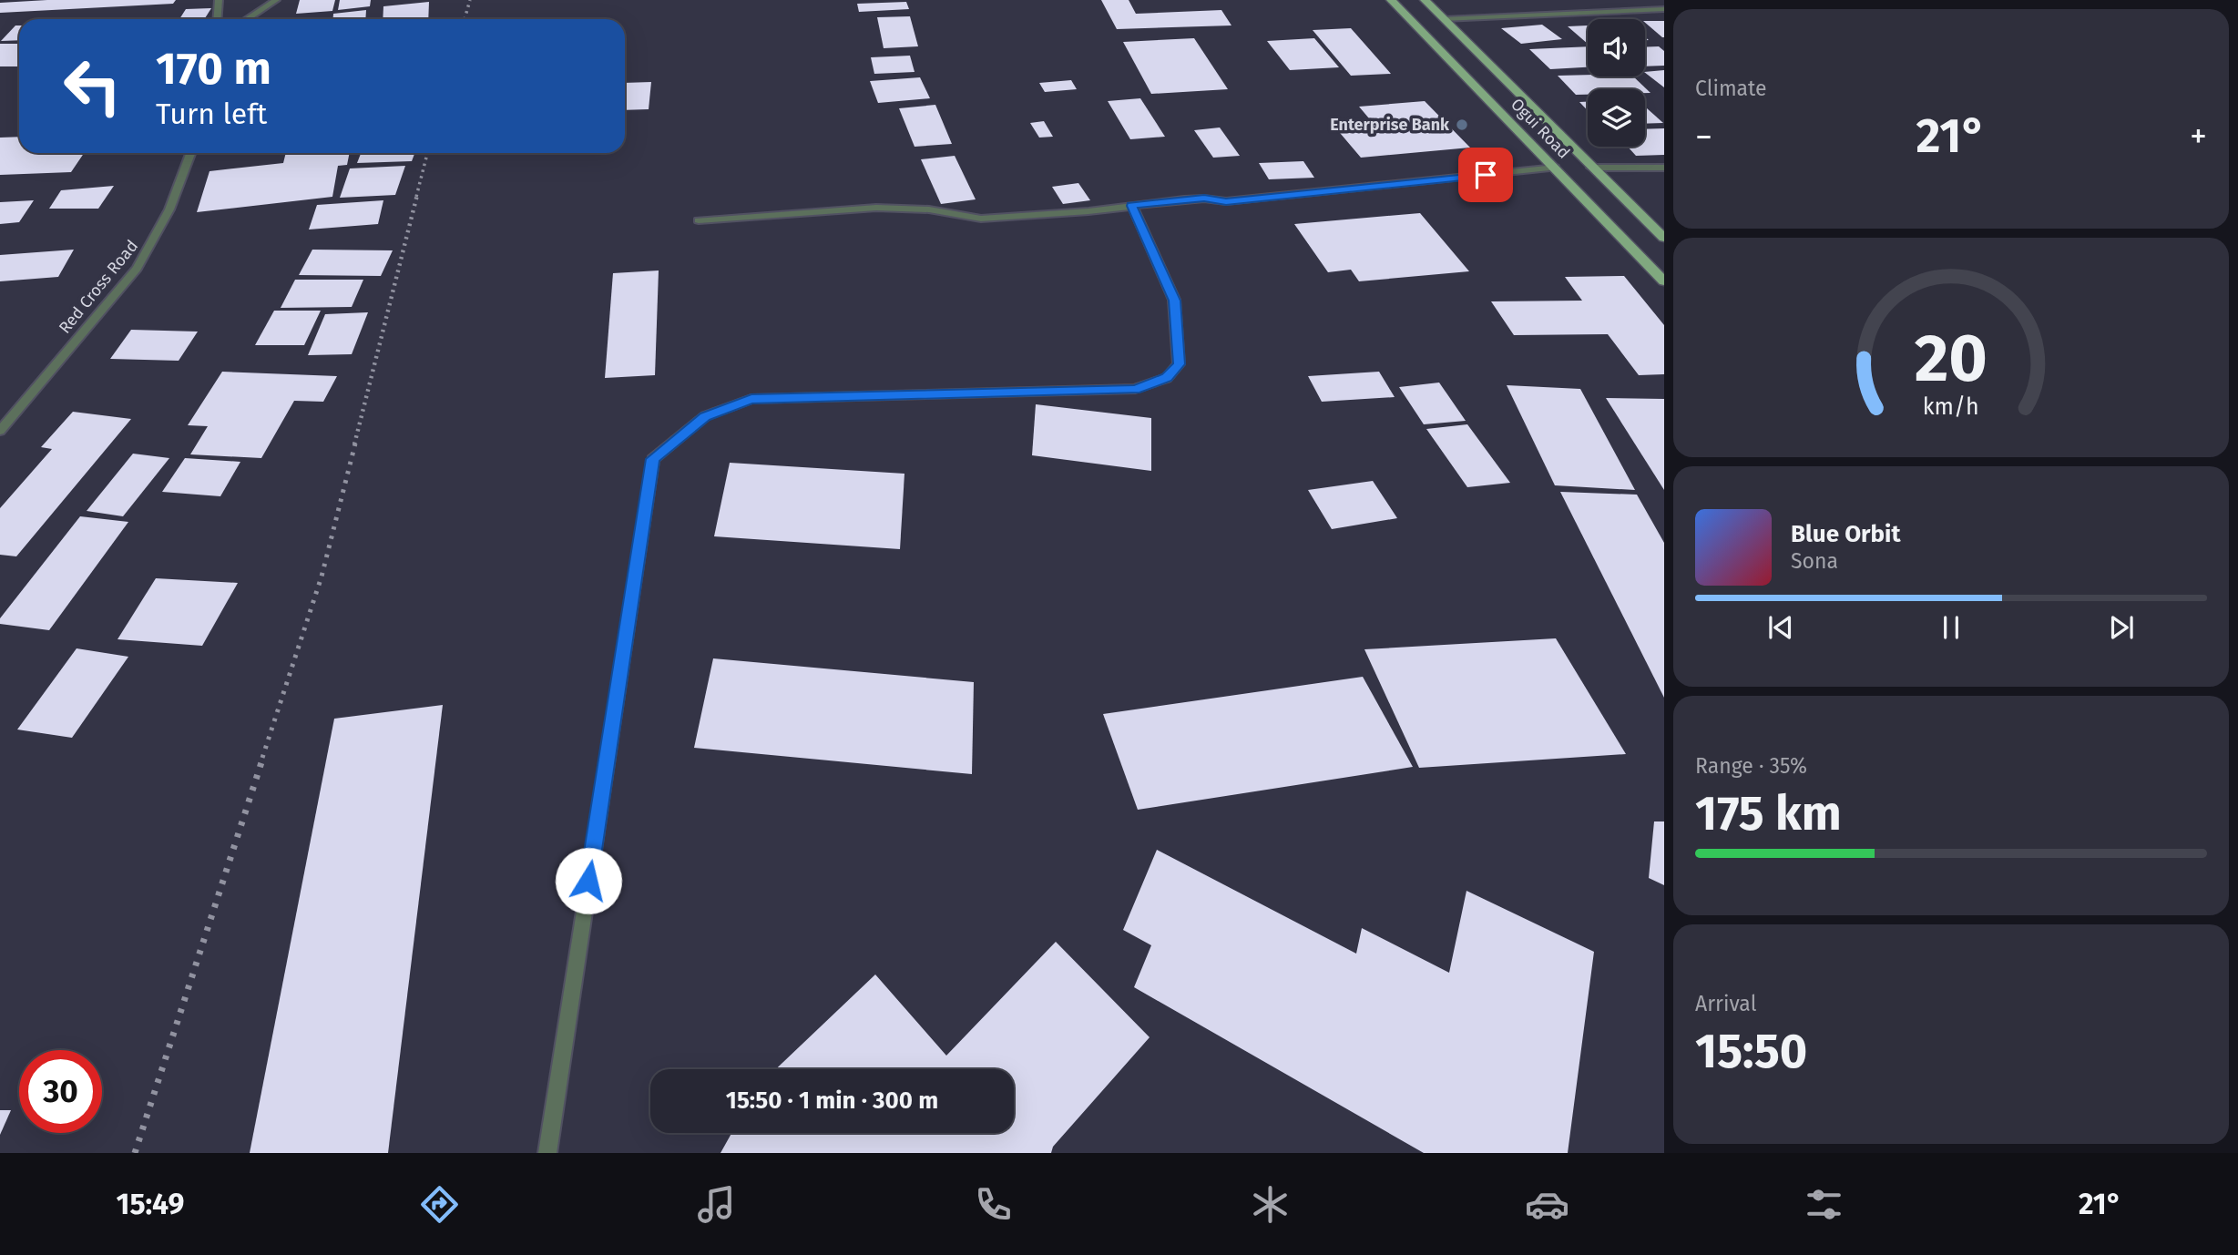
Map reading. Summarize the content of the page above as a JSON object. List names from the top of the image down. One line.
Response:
{"streets":{"main road":["Ogui Road"],"street":["Red Cross Road"]},"places":["Enterprise Bank"],"page":{"tile":["Climate",["Range · 35%","175 km"],["Arrival","15:50"]],"turn":["170 m","Turn left"],"heat":["−","21°","+"],"song":["Blue Orbit","Sona"],"limit":"30","trip":"15:50 · 1 min · 300 m","tabs":["15:49","21°"],"gauge":["20","km/h"]}}
